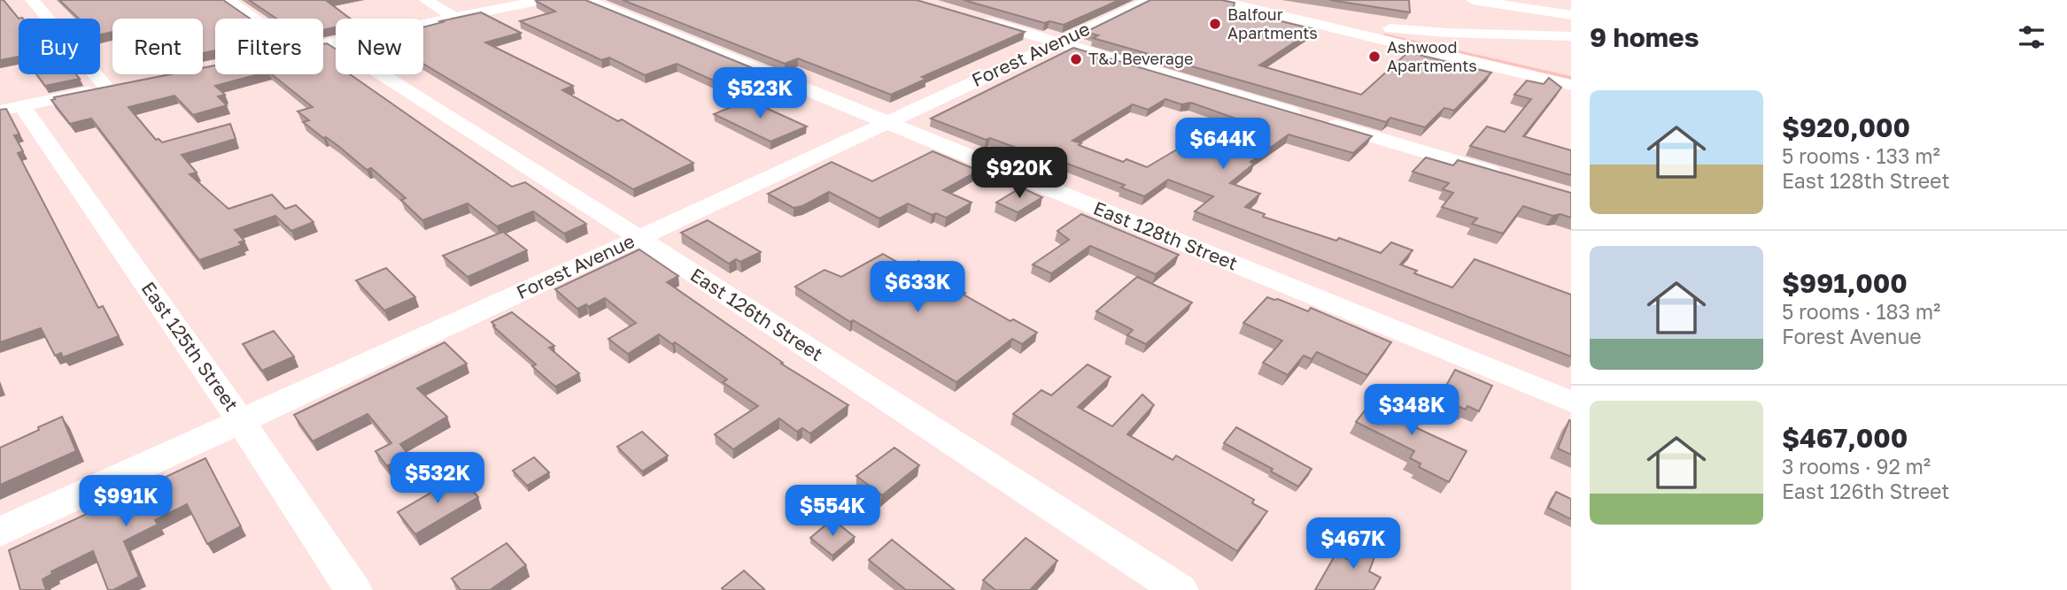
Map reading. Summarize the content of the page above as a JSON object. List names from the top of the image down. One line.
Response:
{"streets":{"street":["Forest Avenue","East 128th Street","East 126th Street","East 125th Street"]},"crossings":[["Forest Avenue","East 128th Street"],["Forest Avenue","East 126th Street"],["Forest Avenue","East 125th Street"]],"places":["Balfour Apartments","Ashwood Apartments","T&J Beverage"],"page":{"heading":"9 homes","chip":["Buy","Rent","Filters","New"],"price":["$523K","$644K","$920K","$633K","$348K","$532K","$991K","$554K","$467K"],"list":[{"name":"$920,000","note":"5 rooms · 133 m² · East 128th Street"},{"name":"$991,000","note":"5 rooms · 183 m² · Forest Avenue"},{"name":"$467,000","note":"3 rooms · 92 m² · East 126th Street"}]}}
